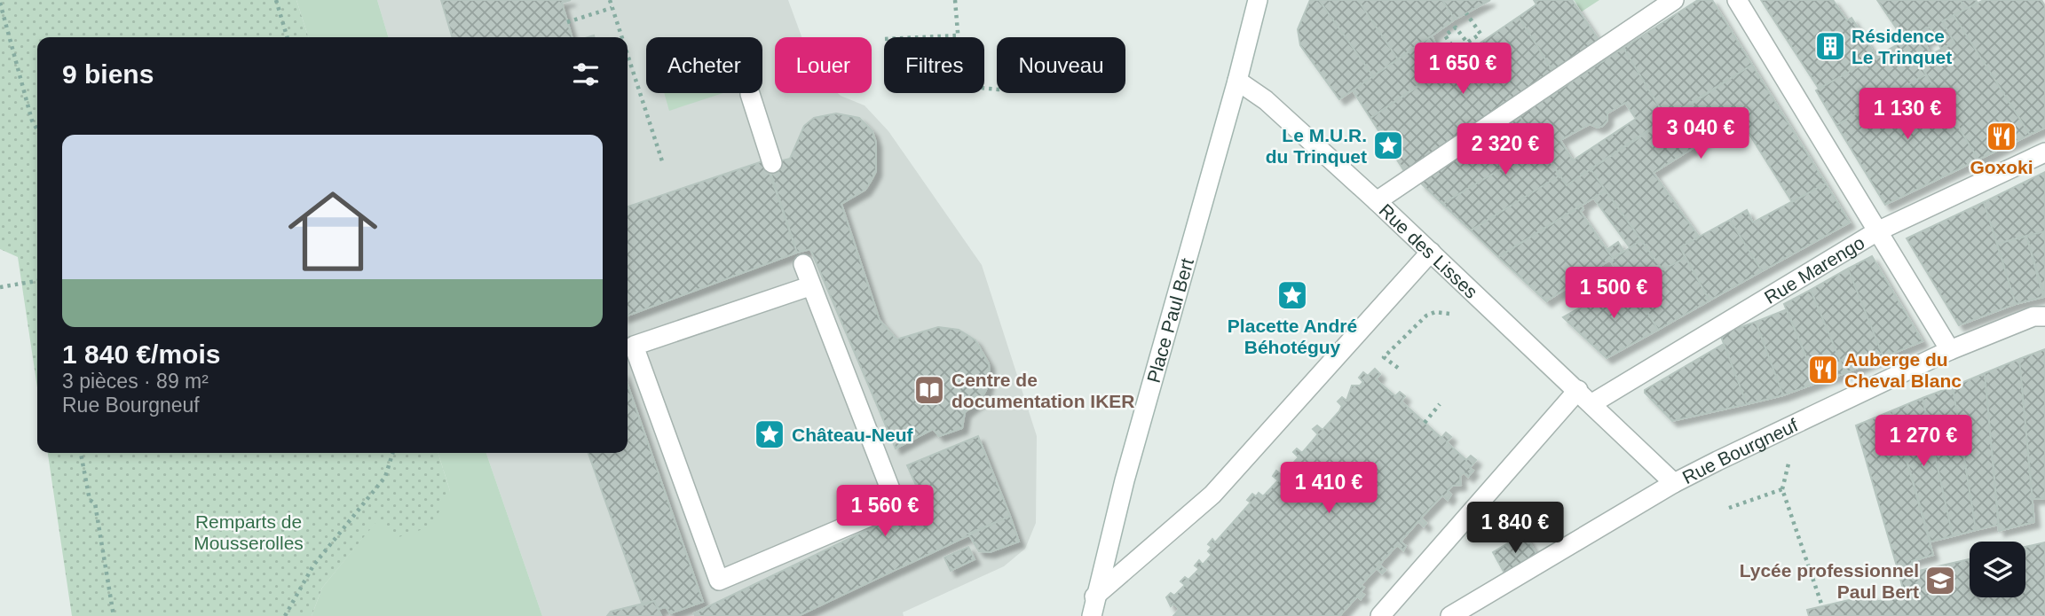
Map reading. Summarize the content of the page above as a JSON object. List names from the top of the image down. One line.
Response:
{"streets":{"street":["Rue des Lisses","Rue Marengo","Place Paul Bert","Rue Bourgneuf"]},"crossings":[["Rue des Lisses","Rue Marengo"],["Rue des Lisses","Place Paul Bert"],["Rue des Lisses","Rue Bourgneuf"]],"parks":["Remparts de Mousserolles"],"places":{"building":["Résidence Le Trinquet"],"restaurant":["Goxoki","Auberge du Cheval Blanc"],"place":["Le M.U.R. du Trinquet","Placette André Béhotéguy","Château-Neuf"],"library":["Centre de documentation IKER"],"school or university":["Lycée professionnel Paul Bert"]},"page":{"chip":["Acheter","Louer","Filtres","Nouveau"],"heading":"9 biens","price":["1 650 €","1 130 €","3 040 €","2 320 €","1 500 €","1 270 €","1 410 €","1 560 €","1 840 €"],"list":[{"name":"1 840 €/mois","note":"3 pièces · 89 m² · Rue Bourgneuf"}]}}
